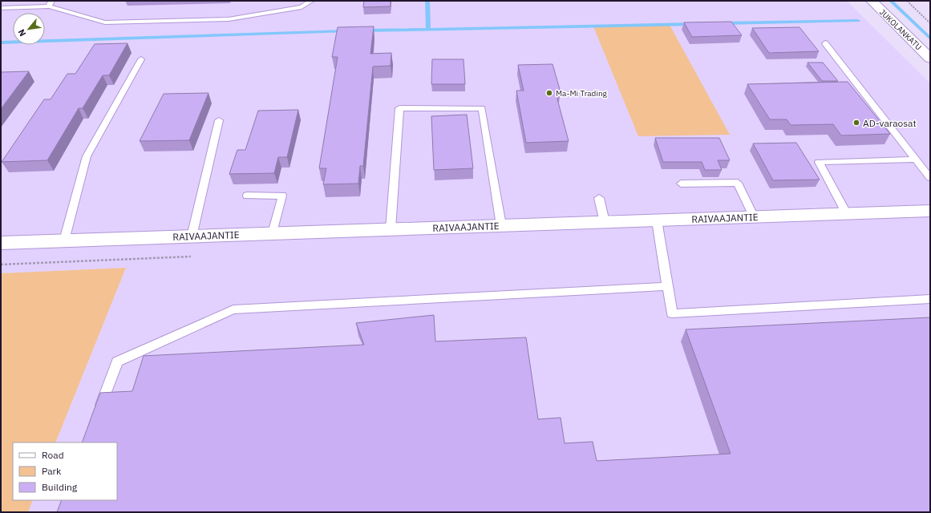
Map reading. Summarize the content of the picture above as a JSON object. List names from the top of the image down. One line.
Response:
{"streets":{"street":["JUKOLANKATU","RAIVAAJANTIE"]},"places":["Ma-Mi Trading","AD-varaosat"],"legend":["Road","Park","Building"],"north":"bottom left"}
